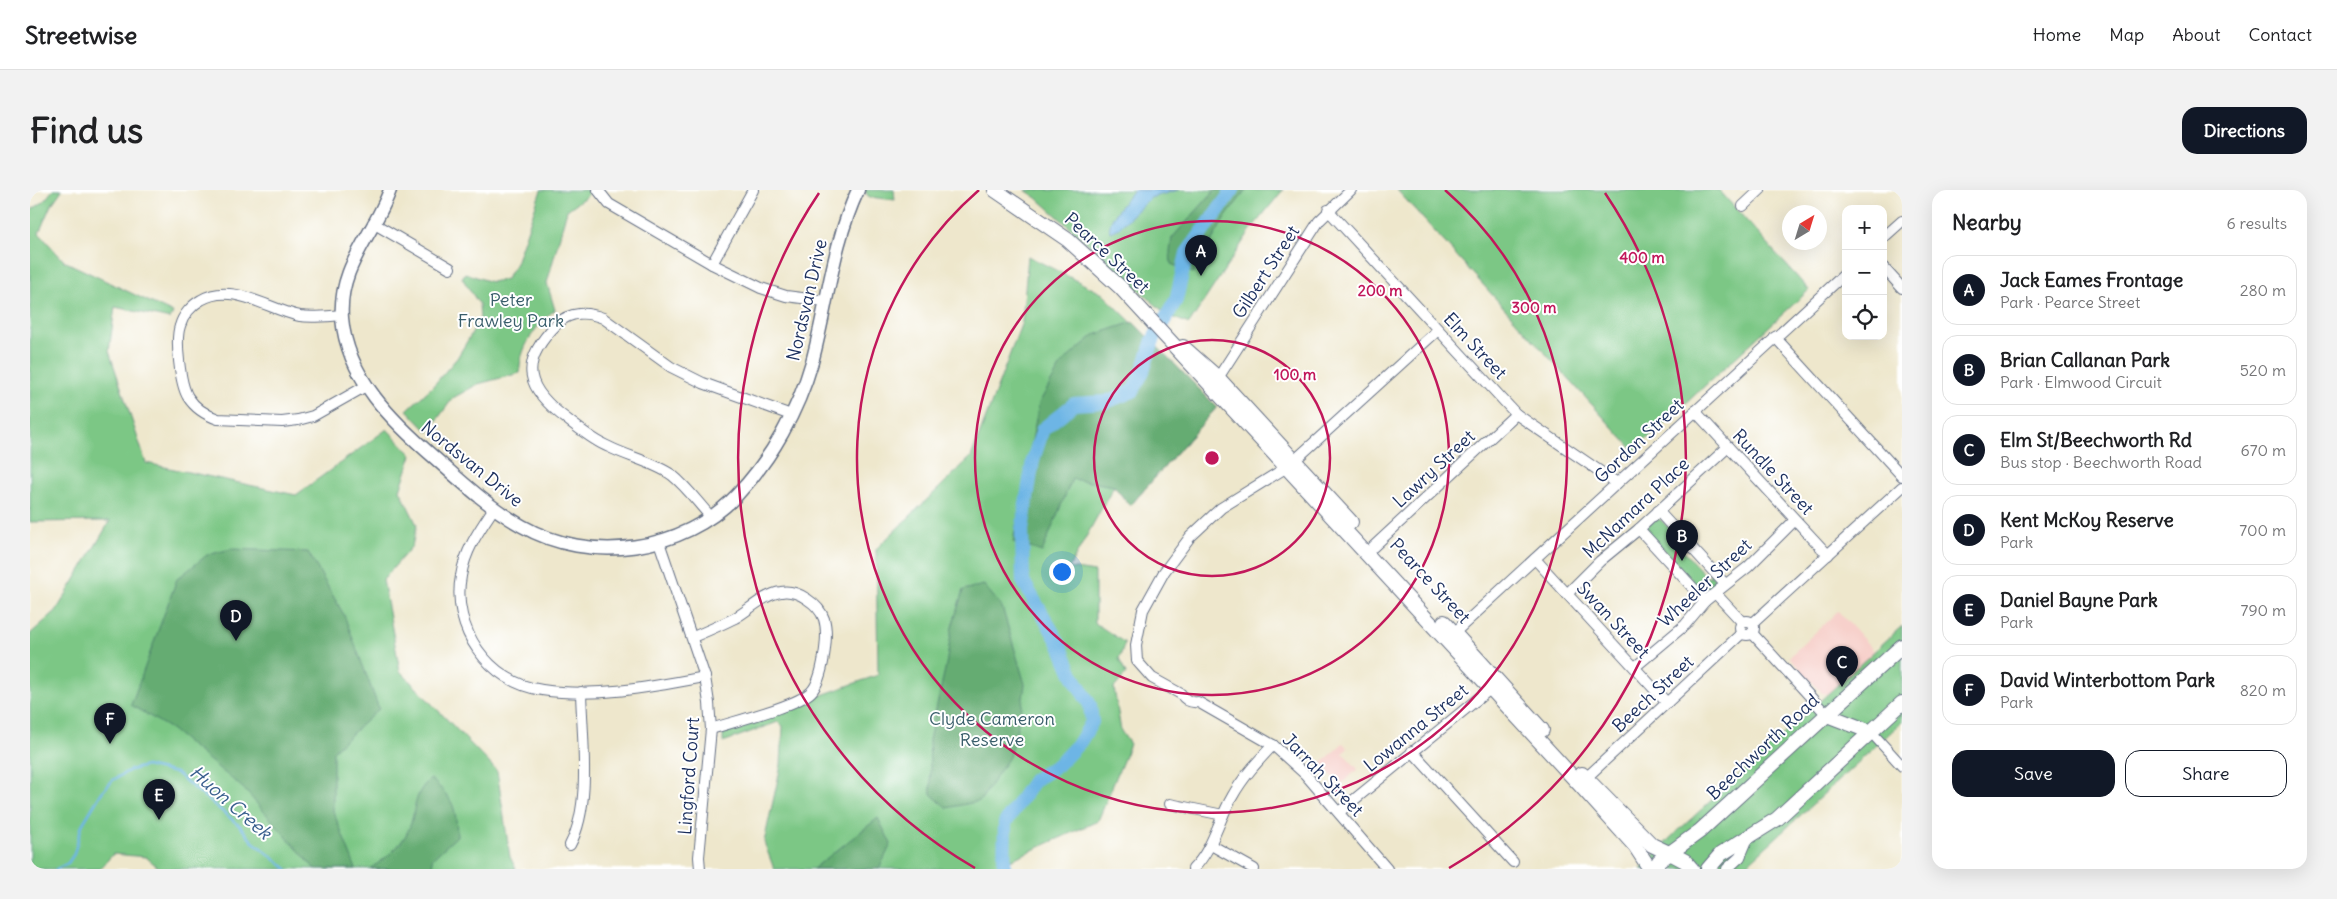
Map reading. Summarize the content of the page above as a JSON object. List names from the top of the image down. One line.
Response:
{"streets":{"main road":["Pearce Street","Beechworth Road"],"street":["Gilbert Street","Nordsvan Drive","Elm Street","Gordon Street","Lawry Street","Rundle Street","McNamara Place","Wheeler Street","Swan Street","Beech Street","Lowanna Street","Jarrah Street","Lingford Court"]},"crossings":[["Pearce Street","Gilbert Street"],["Pearce Street","Gordon Street"],["Pearce Street","Lawry Street"],["Pearce Street","Beech Street"],["Pearce Street","Lowanna Street"],["Pearce Street","Beechworth Road"],["Pearce Street","Jarrah Street"],["Gilbert Street","Elm Street"],["Nordsvan Drive","Lingford Court"],["Elm Street","Gordon Street"],["Elm Street","Lawry Street"],["Elm Street","Jarrah Street"],["Gordon Street","Rundle Street"],["Gordon Street","Swan Street"],["Rundle Street","McNamara Place"],["Rundle Street","Wheeler Street"],["Rundle Street","Beech Street"],["McNamara Place","Swan Street"],["Wheeler Street","Swan Street"],["Swan Street","Beech Street"],["Lowanna Street","Jarrah Street"]],"water":["Huon Creek"],"parks":["Peter Frawley Park","Clyde Cameron Reserve"],"north":"top right","page":{"header":"Streetwise","nav":["Home","Map","About","Contact"],"buttons":["Directions",["Save","Share"]],"title":"Find us","heading":["Nearby","6 results"],"map_buttons":["+","−"],"pins":["A","B","D","C","F","E"],"list":[{"mark":"A","name":"Jack Eames Frontage","note":"Park · Pearce Street","value":"280 m"},{"mark":"B","name":"Brian Callanan Park","note":"Park · Elmwood Circuit","value":"520 m"},{"mark":"C","name":"Elm St/Beechworth Rd","note":"Bus stop · Beechworth Road","value":"670 m"},{"mark":"D","name":"Kent McKoy Reserve","note":"Park","value":"700 m"},{"mark":"E","name":"Daniel Bayne Park","note":"Park","value":"790 m"},{"mark":"F","name":"David Winterbottom Park","note":"Park","value":"820 m"}]},"rings":["400 m","200 m","300 m","100 m"]}
